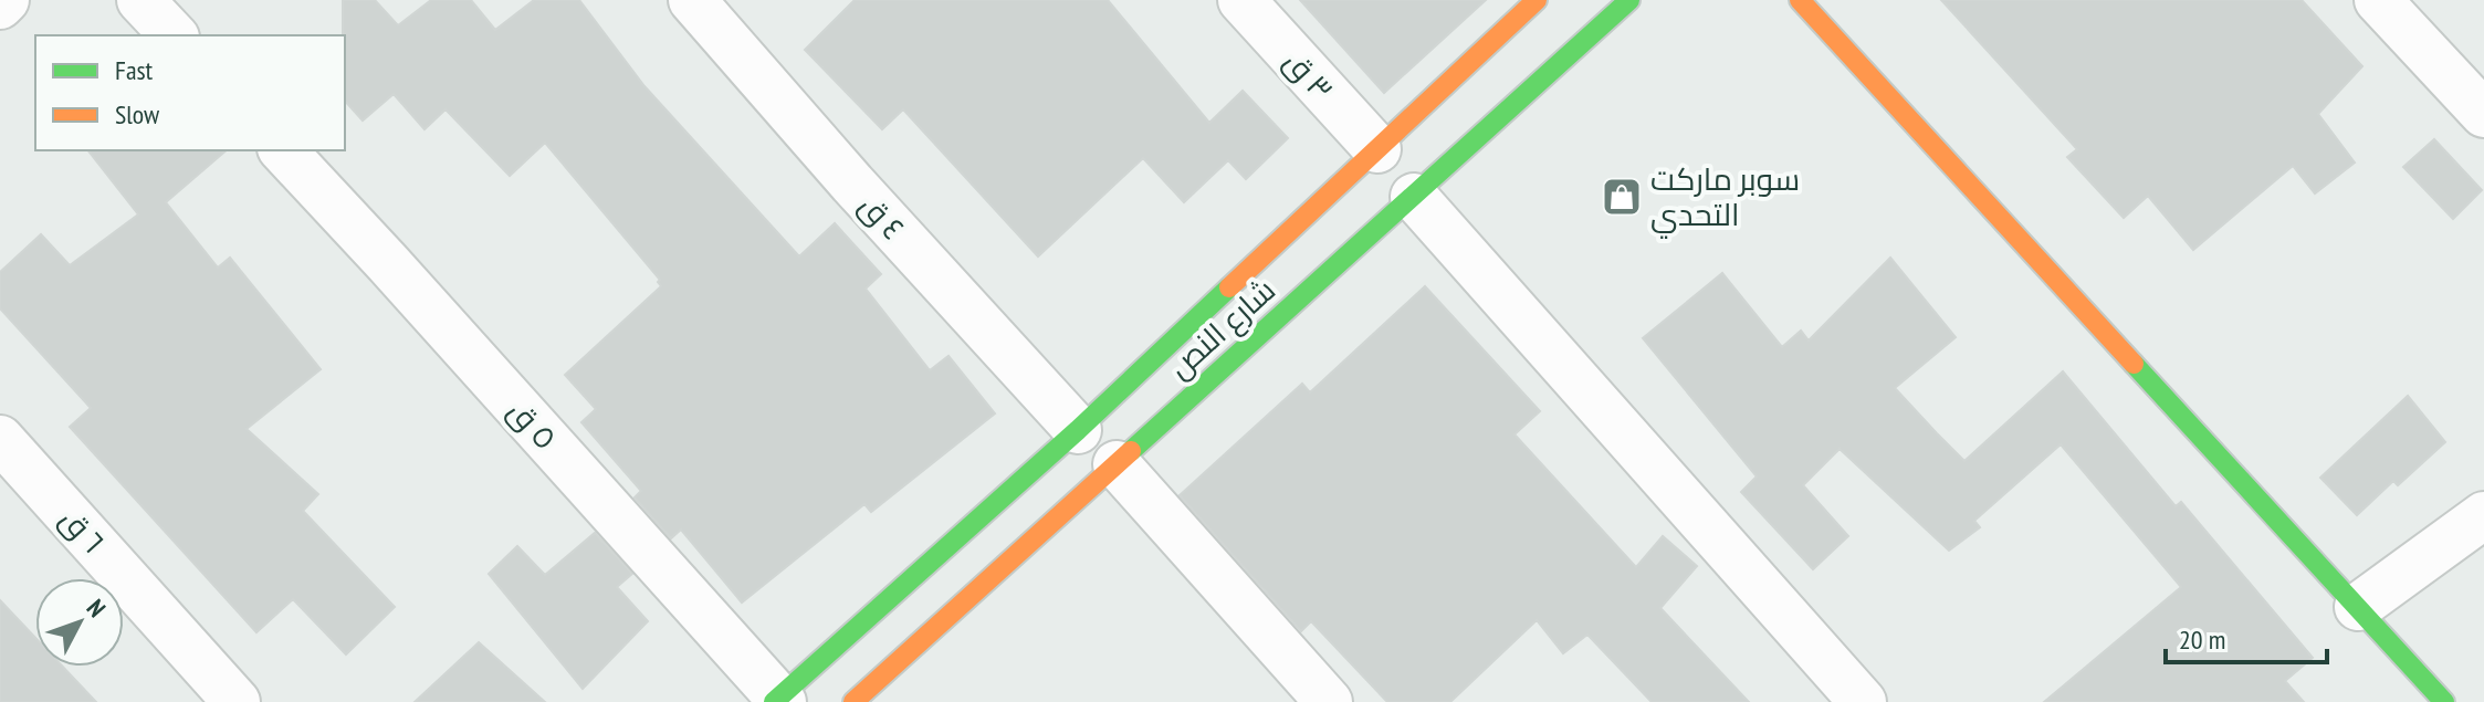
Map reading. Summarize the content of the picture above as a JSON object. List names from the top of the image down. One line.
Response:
{"streets":{"main road":["شارع النص"],"street":["٣ ق","٤ ق","٥ ق","٦ ق"]},"crossings":[["٣ ق","شارع النص"],["٤ ق","شارع النص"],["شارع النص","٥ ق"]],"places":{"shop":["سوبر ماركت التحدي"]},"legend":["Fast","Slow"],"scale_bar":"20 m","north":"top right"}
